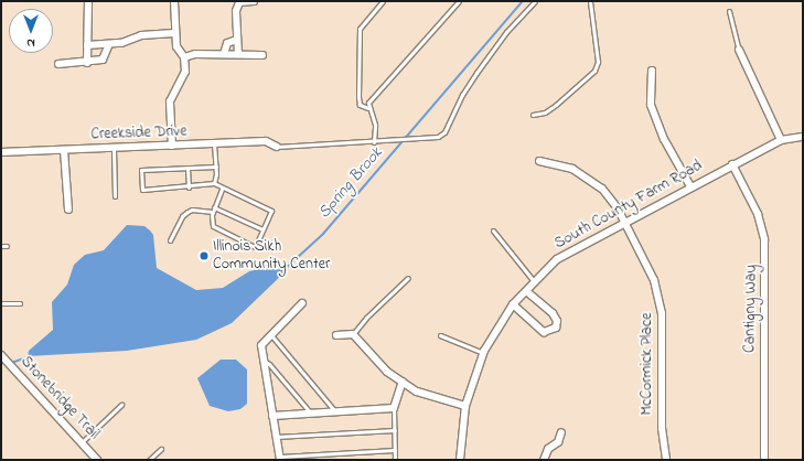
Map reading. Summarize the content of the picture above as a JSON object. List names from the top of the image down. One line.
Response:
{"streets":{"street":["Creekside Drive","South County Farm Road","Cantigny Way","McCormick Place","Stonebridge Trail"]},"crossings":[["South County Farm Road","Cantigny Way"],["South County Farm Road","McCormick Place"]],"water":["Spring Brook"],"places":["Illinois Sikh Community Center"],"north":"bottom"}
